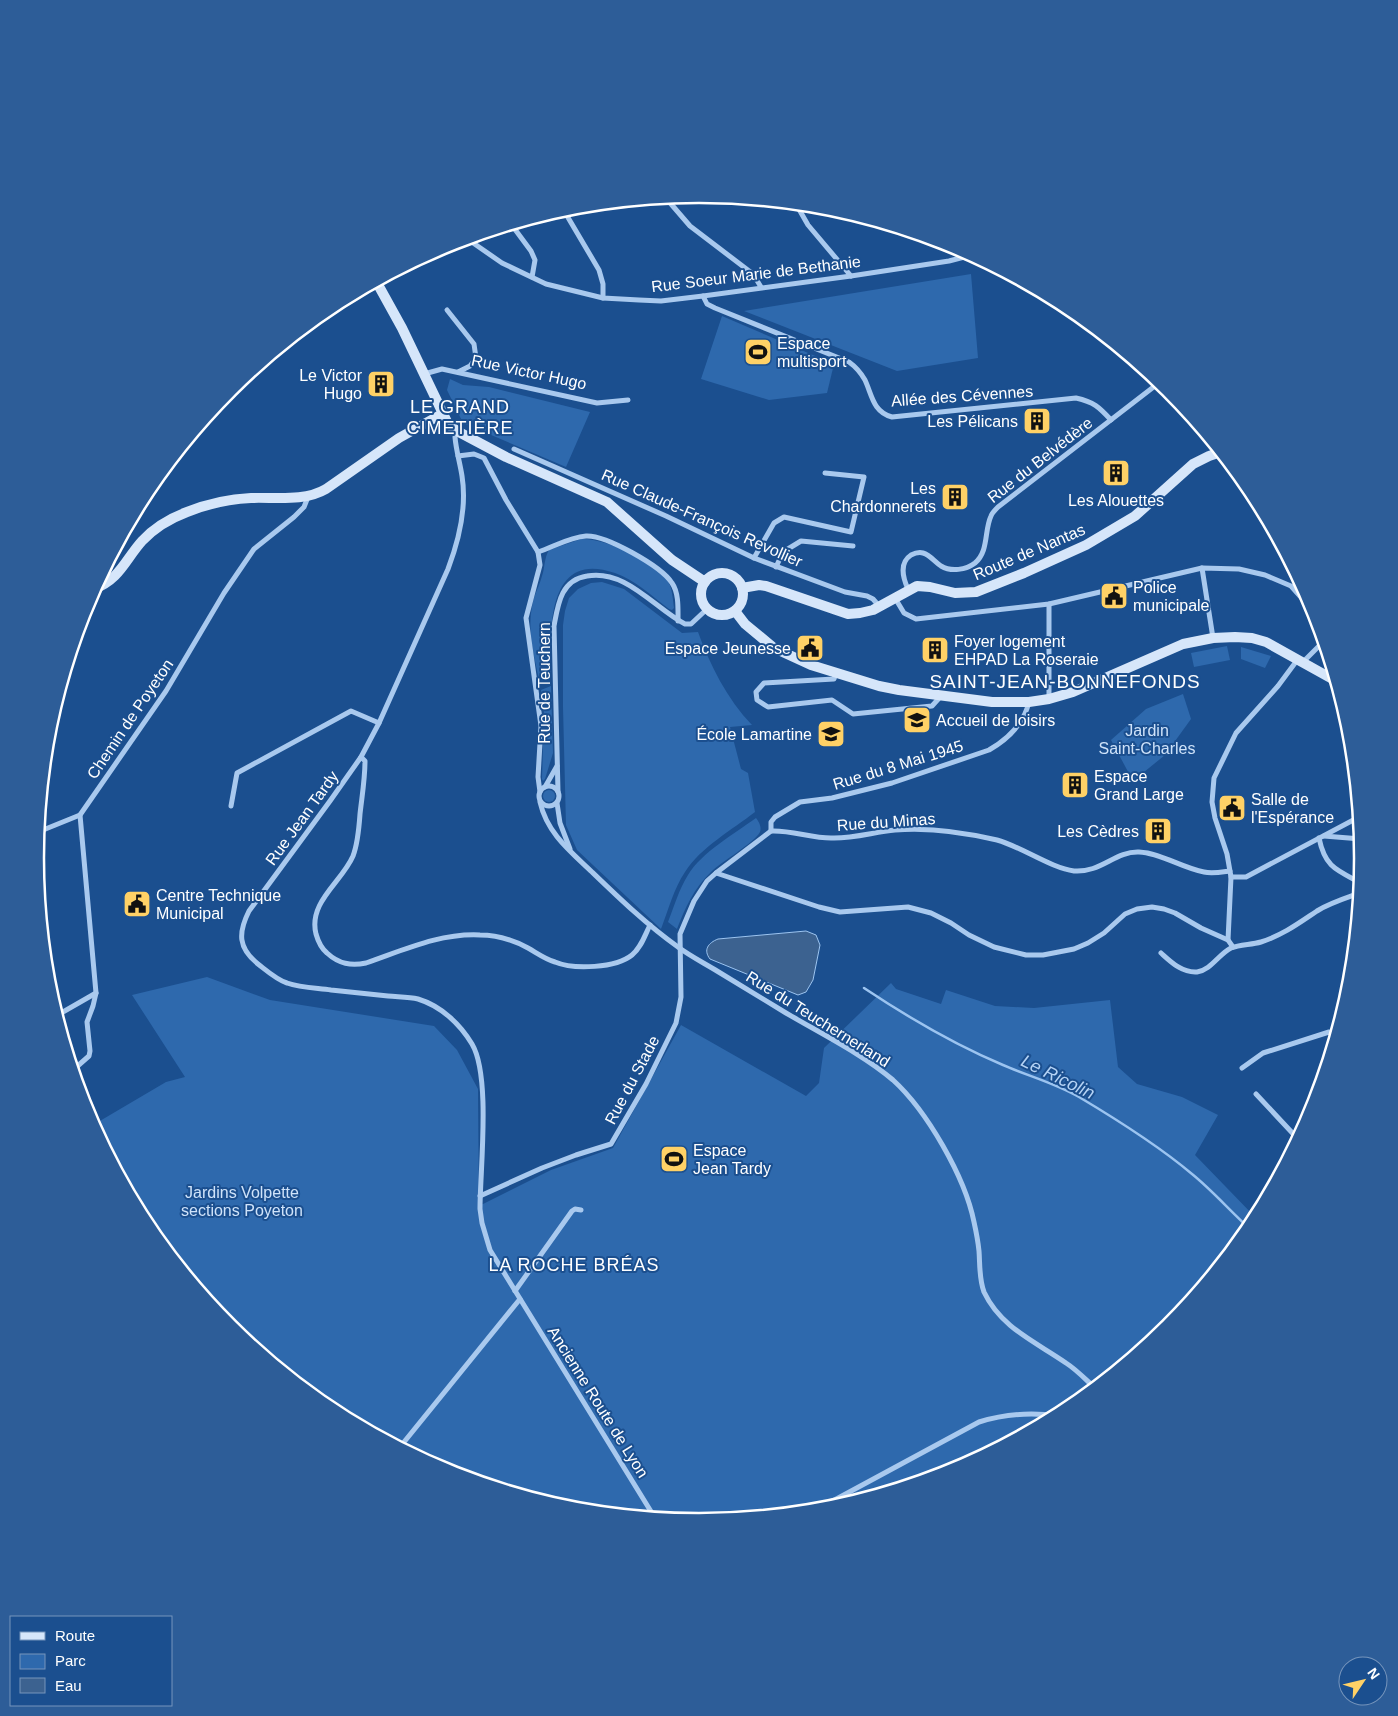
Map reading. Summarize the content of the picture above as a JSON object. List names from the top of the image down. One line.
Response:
{"streets":{"main road":["Route de Nantas"],"street":["Rue Soeur Marie de Bethanie","Rue Victor Hugo","Allée des Cévennes","Rue du Belvédère","Rue Claude-François Revollier","Rue de Teuchern","Chemin de Poyeton","Rue du 8 Mai 1945","Rue Jean Tardy","Rue du Minas","Rue du Teuchernerland","Rue du Stade","Ancienne Route de Lyon"]},"crossings":[["Rue Soeur Marie de Bethanie","Allée des Cévennes"],["Allée des Cévennes","Rue du Belvédère"],["Rue du Belvédère","Route de Nantas"],["Rue Claude-François Revollier","Route de Nantas"],["Rue du 8 Mai 1945","Rue du Minas"],["Rue du 8 Mai 1945","Rue du Teuchernerland"],["Rue du 8 Mai 1945","Rue du Stade"],["Rue Jean Tardy","Rue du Stade"],["Rue Jean Tardy","Ancienne Route de Lyon"],["Rue du Teuchernerland","Rue du Stade"]],"districts":["LE GRAND CIMETIÈRE","SAINT-JEAN-BONNEFONDS","LA ROCHE BRÉAS"],"water":["Le Ricolin"],"parks":["Jardin Saint-Charles","Jardins Volpette sections Poyeton"],"places":{"sports":["Espace multisport","Espace Jean Tardy"],"building":["Le Victor Hugo","Les Pélicans","Les Alouettes","Les Chardonnerets","Foyer logement EHPAD La Roseraie","Espace Grand Large","Les Cèdres"],"public building":["Police municipale","Espace Jeunesse","Salle de l'Espérance","Centre Technique Municipal"],"school or university":["Accueil de loisirs","École Lamartine"]},"legend":["Route","Parc","Eau"],"north":"top right"}
